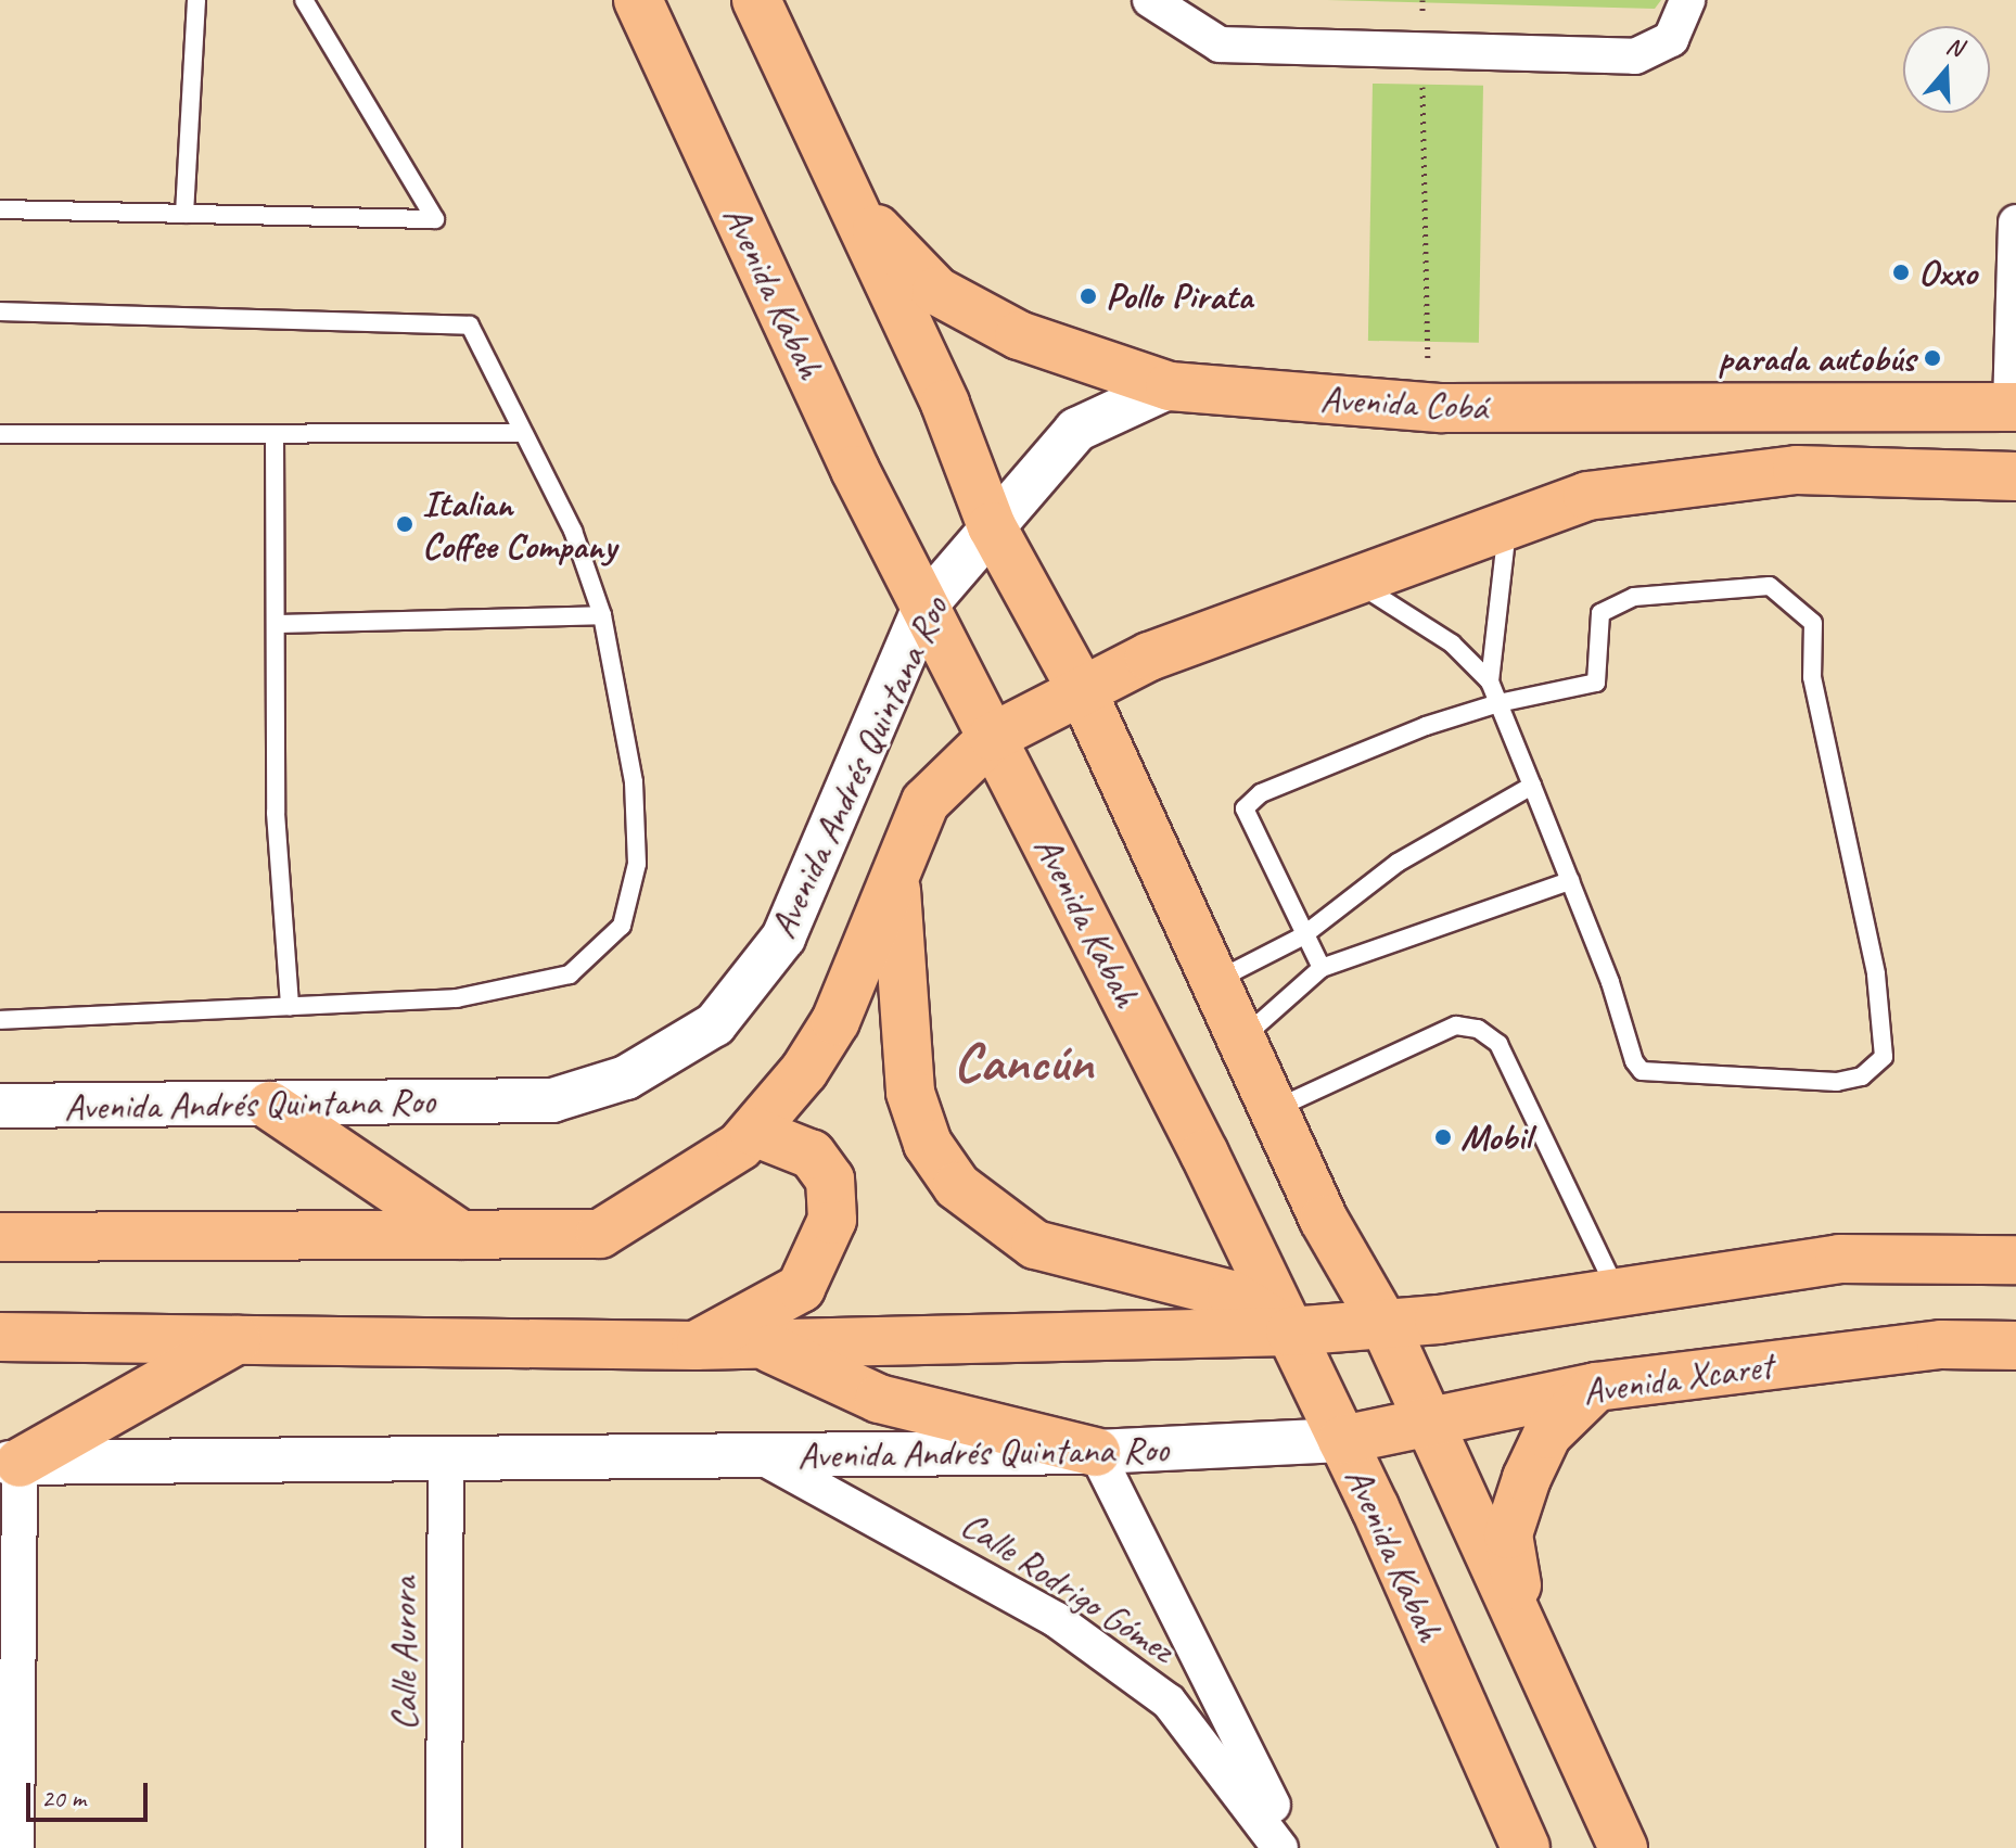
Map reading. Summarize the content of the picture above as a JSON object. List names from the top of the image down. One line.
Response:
{"streets":{"main road":["Avenida Kabah","Avenida Cobá","Avenida Andrés Quintana Roo","Avenida Xcaret"],"street":["Calle Rodrigo Gómez","Calle Aurora"]},"crossings":[["Avenida Kabah","Avenida Andrés Quintana Roo"],["Avenida Kabah","Avenida Xcaret"],["Avenida Cobá","Avenida Andrés Quintana Roo"],["Avenida Andrés Quintana Roo","Avenida Xcaret"],["Avenida Andrés Quintana Roo","Calle Rodrigo Gómez"],["Avenida Andrés Quintana Roo","Calle Aurora"]],"districts":["Cancún"],"places":["Oxxo","Pollo Pirata","parada autobús","Italian Coffee Company","Mobil"],"scale_bar":"20 m","north":"top"}
